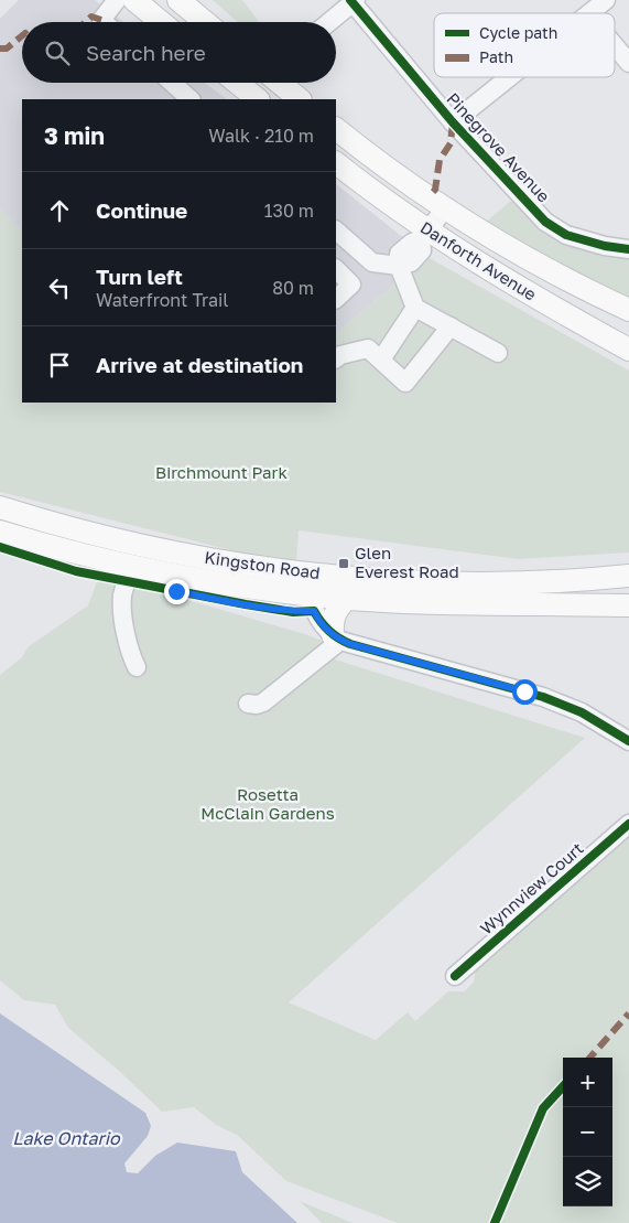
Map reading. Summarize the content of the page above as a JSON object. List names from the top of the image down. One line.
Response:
{"streets":{"main road":["Danforth Avenue","Kingston Road"],"street":["Pinegrove Avenue","Wynnview Court"]},"water":["Lake Ontario"],"parks":["Birchmount Park","Rosetta McClain Gardens"],"places":{"transit":["Glen Everest Road"]},"legend":["Cycle path","Path"],"page":{"search":"Search here","heading":["3 min","Walk · 210 m"],"list":[["Continue","130 m"],["Turn left","Waterfront Trail","80 m"],"Arrive at destination"],"map_buttons":["+","−"]}}
